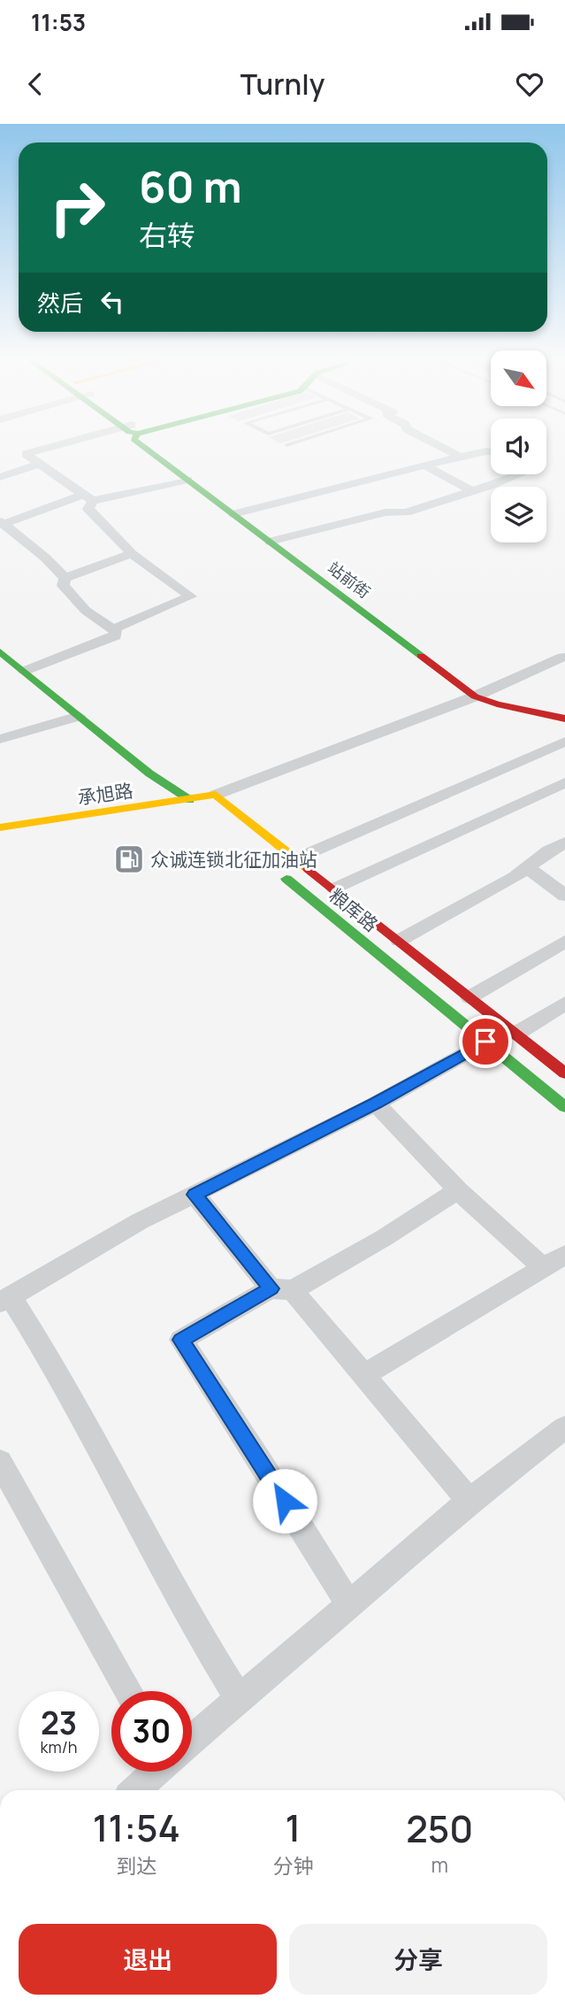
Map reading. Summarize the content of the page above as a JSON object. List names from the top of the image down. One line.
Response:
{"streets":{"main road":["站前街","承旭路","粮库路"]},"crossings":[["承旭路","粮库路"]],"places":{"fuel station":["众诚连锁北征加油站"]},"north":"bottom right","page":{"status":"11:53","header":"Turnly","turn":["60 m","右转"],"then":"然后","speed":"23 km/h","limit":"30","eta":["11:54","到达","1","分钟","250","m"],"buttons":["退出","分享"]}}
